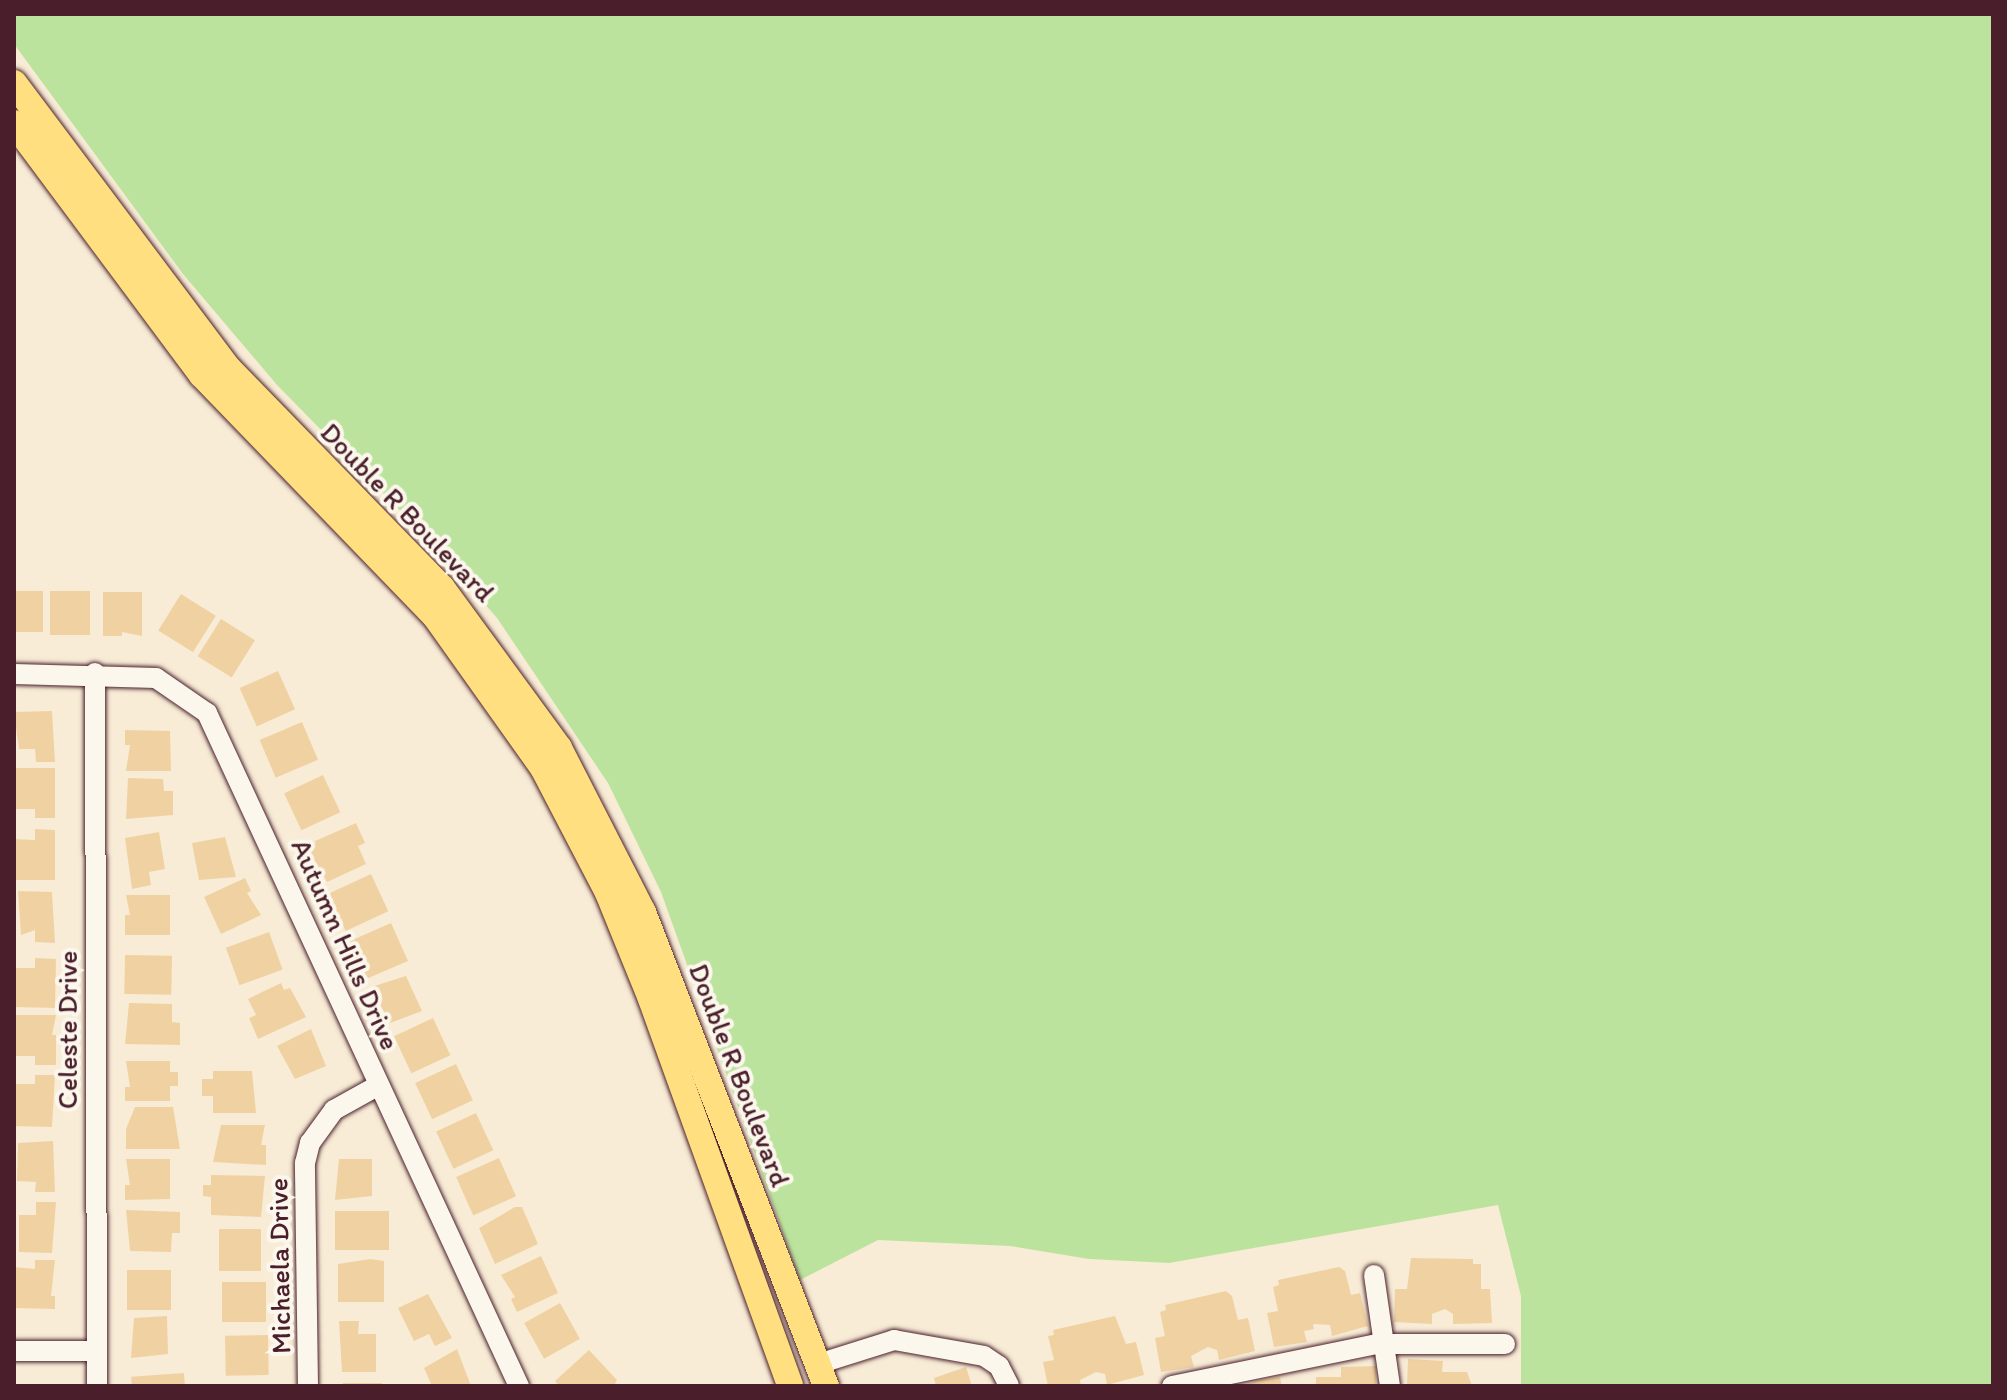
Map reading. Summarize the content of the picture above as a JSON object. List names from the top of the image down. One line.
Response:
{"streets":{"main road":["Double R Boulevard"],"street":["Autumn Hills Drive","Celeste Drive","Michaela Drive"]},"crossings":[["Autumn Hills Drive","Celeste Drive"],["Autumn Hills Drive","Michaela Drive"]]}
